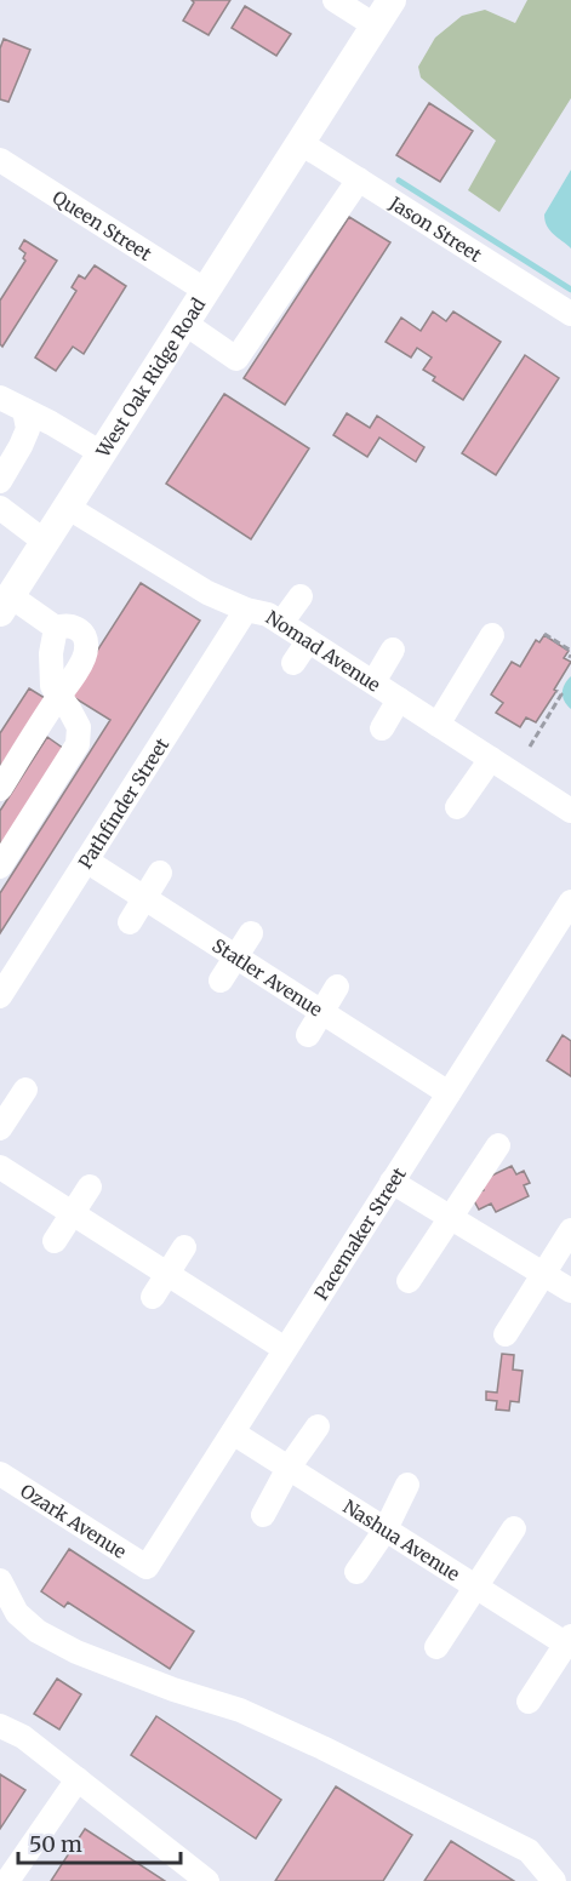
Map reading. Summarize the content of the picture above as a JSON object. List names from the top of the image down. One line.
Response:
{"streets":{"main road":["West Oak Ridge Road"],"street":["Queen Street","Jason Street","Nomad Avenue","Pathfinder Street","Statler Avenue","Pacemaker Street","Ozark Avenue","Nashua Avenue"]},"crossings":[["Queen Street","West Oak Ridge Road"],["Jason Street","West Oak Ridge Road"],["West Oak Ridge Road","Nomad Avenue"],["Nomad Avenue","Pathfinder Street"],["Pathfinder Street","Statler Avenue"],["Statler Avenue","Pacemaker Street"],["Pacemaker Street","Ozark Avenue"],["Pacemaker Street","Nashua Avenue"]],"scale_bar":"50 m"}
